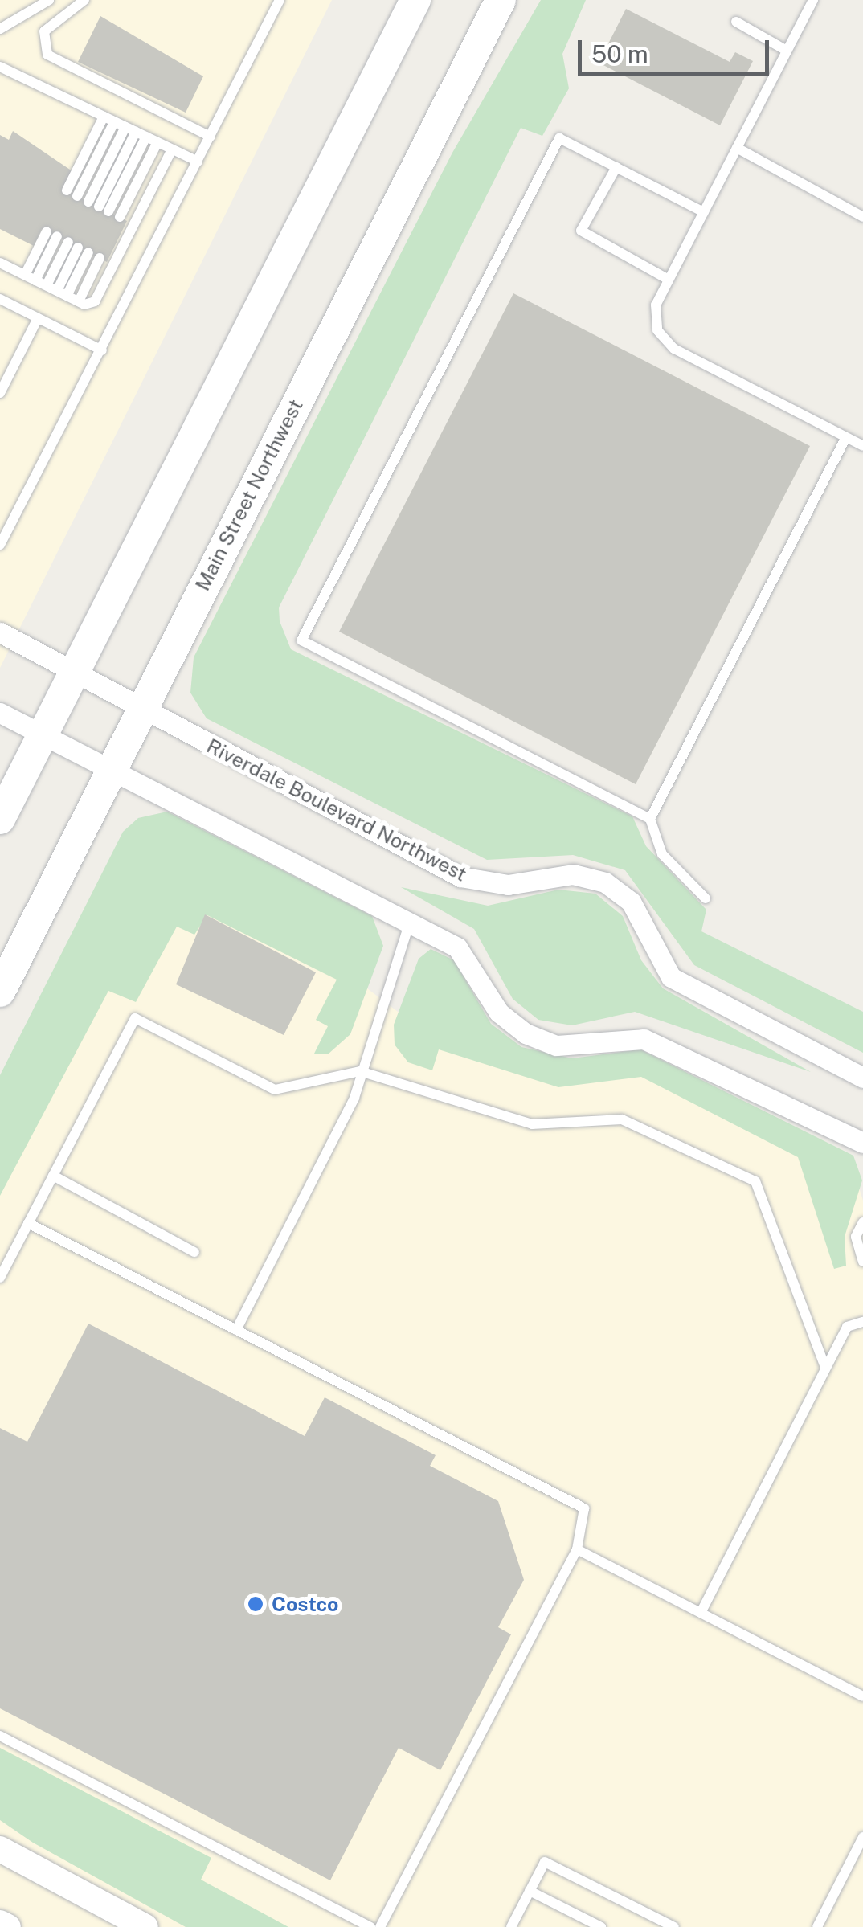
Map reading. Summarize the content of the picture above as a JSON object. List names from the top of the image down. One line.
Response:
{"streets":{"main road":["Main Street Northwest"],"street":["Riverdale Boulevard Northwest"]},"crossings":[["Main Street Northwest","Riverdale Boulevard Northwest"]],"places":["Costco"],"scale_bar":"50 m"}
